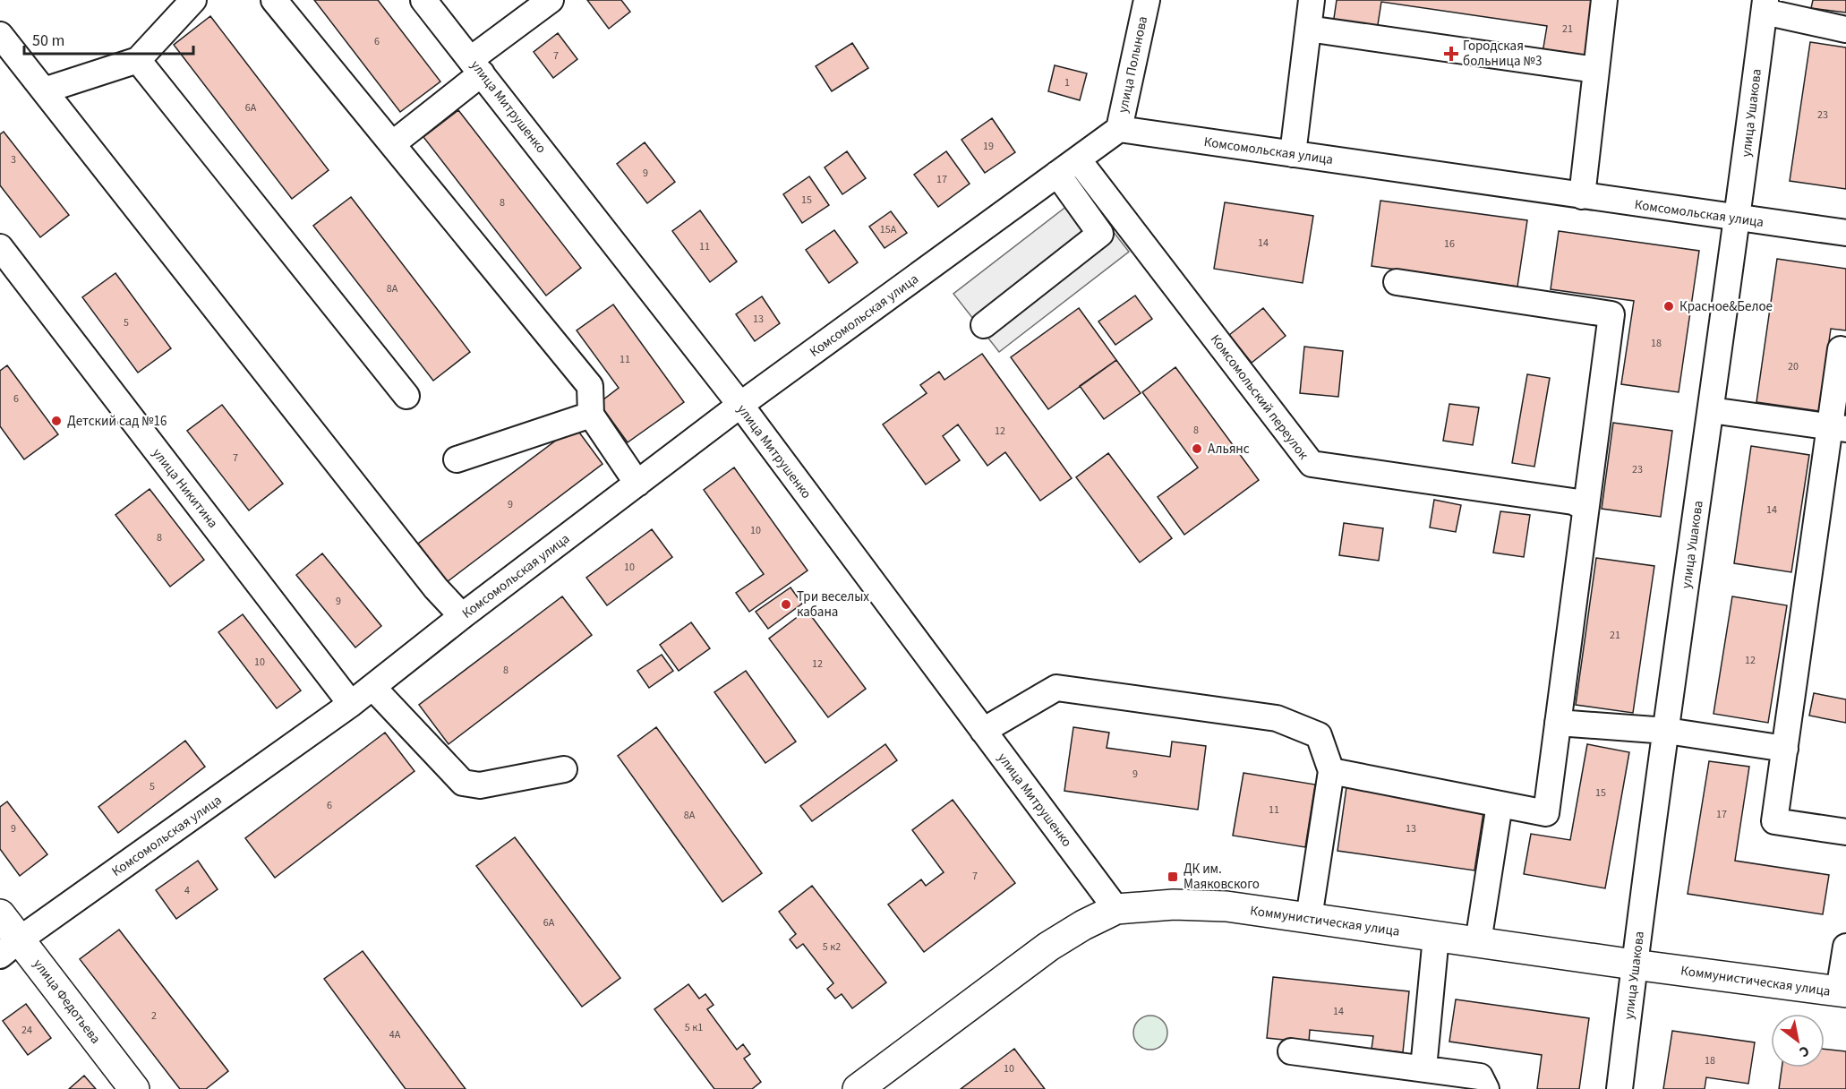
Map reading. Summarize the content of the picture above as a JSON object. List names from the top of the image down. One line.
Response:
{"streets":{"main road":["Коммунистическая улица","улица Федотьева"],"street":["улица Полынова","улица Митрушенко","улица Ушакова","Комсомольская улица","Комсомольский переулок","улица Никитина"]},"crossings":[["улица Полынова","Комсомольская улица"],["улица Митрушенко","Комсомольская улица"],["улица Митрушенко","Коммунистическая улица"],["улица Ушакова","Комсомольская улица"],["улица Ушакова","Коммунистическая улица"],["Комсомольская улица","Комсомольский переулок"],["Комсомольская улица","улица Никитина"],["Комсомольская улица","улица Федотьева"]],"places":{"health":["Городская больница №3"],"other":["Красное&Белое","Детский сад №16","Альянс","Три веселых кабана"],"transit":["ДК им. Маяковского"]},"house_numbers":["21","6","7","1","6А","23","19","3","9","17","15","8","15А","14","16","11","8А","13","5","18","11","20","6","8","12","7","23","9","14","10","8","10","9","21","12","10","12","8","9","5","15","6","11","17","8А","9","13","7","4","6А","5 к2","14","2","5 к1","24","4А","18","10"],"scale_bar":"50 m","north":"bottom right"}
